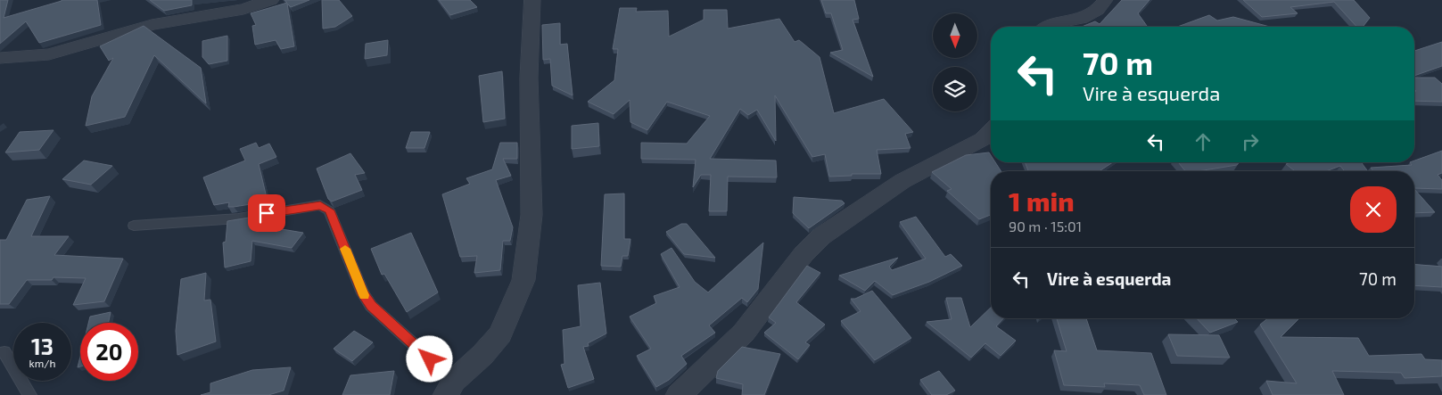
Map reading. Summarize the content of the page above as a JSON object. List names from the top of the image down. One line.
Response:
{"north":"bottom","page":{"turn":["70 m","Vire à esquerda"],"heading":["1 min","90 m · 15:01"],"list":[{"name":"Vire à esquerda","value":"70 m"}],"speed":"13 km/h","limit":"20"}}
